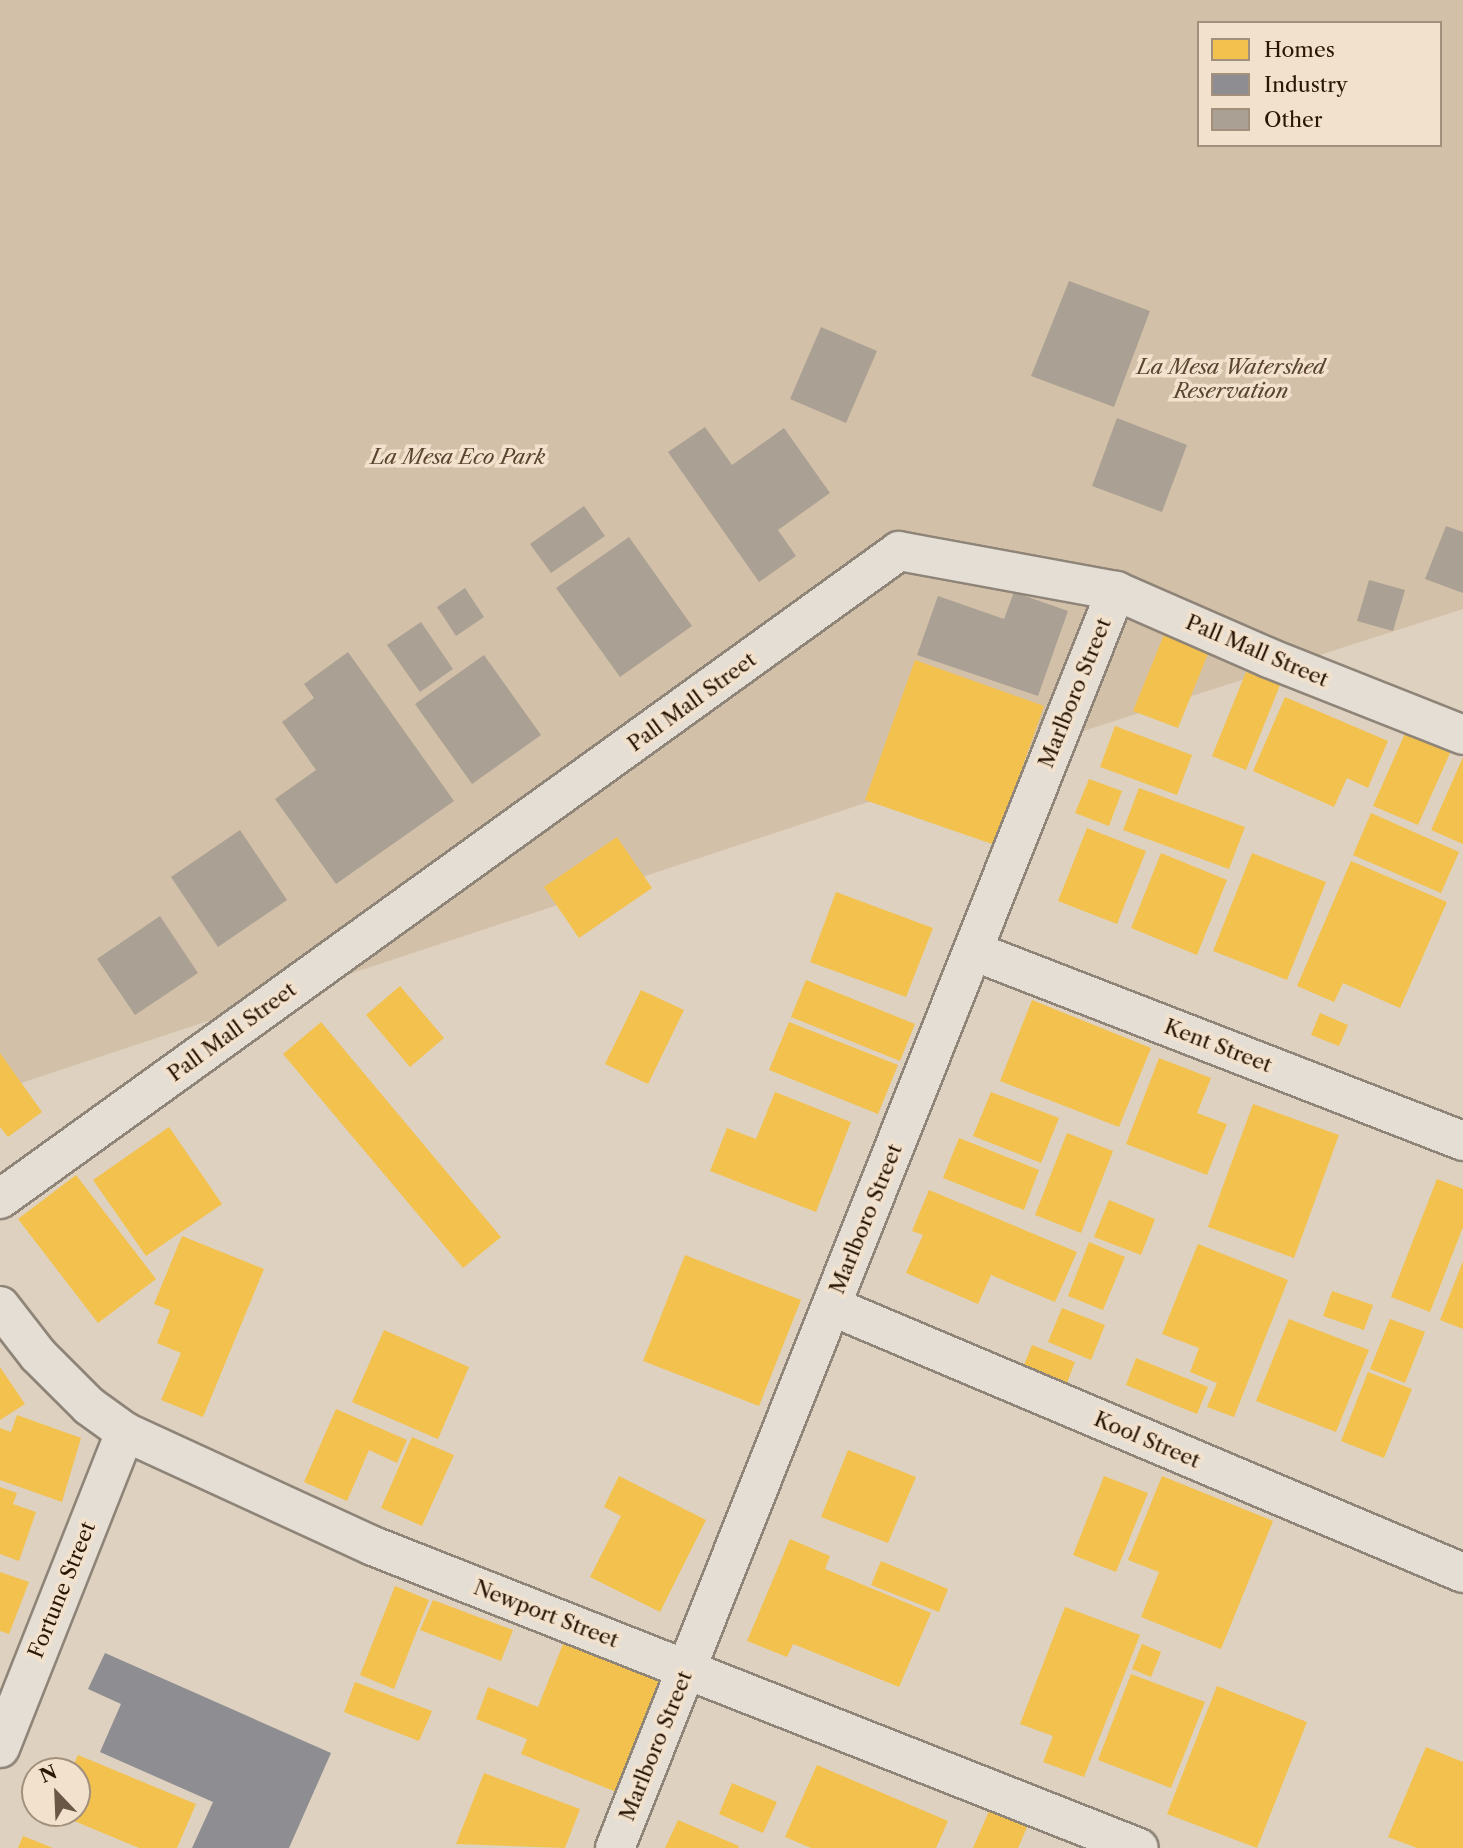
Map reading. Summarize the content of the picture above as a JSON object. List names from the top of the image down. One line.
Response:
{"streets":{"street":["Pall Mall Street","Marlboro Street","Kent Street","Kool Street","Fortune Street","Newport Street"]},"crossings":[["Pall Mall Street","Marlboro Street"],["Marlboro Street","Kent Street"],["Marlboro Street","Kool Street"],["Marlboro Street","Newport Street"],["Fortune Street","Newport Street"]],"parks":["La Mesa Watershed Reservation","La Mesa Eco Park"],"legend":["Homes","Industry","Other"],"north":"top left"}
